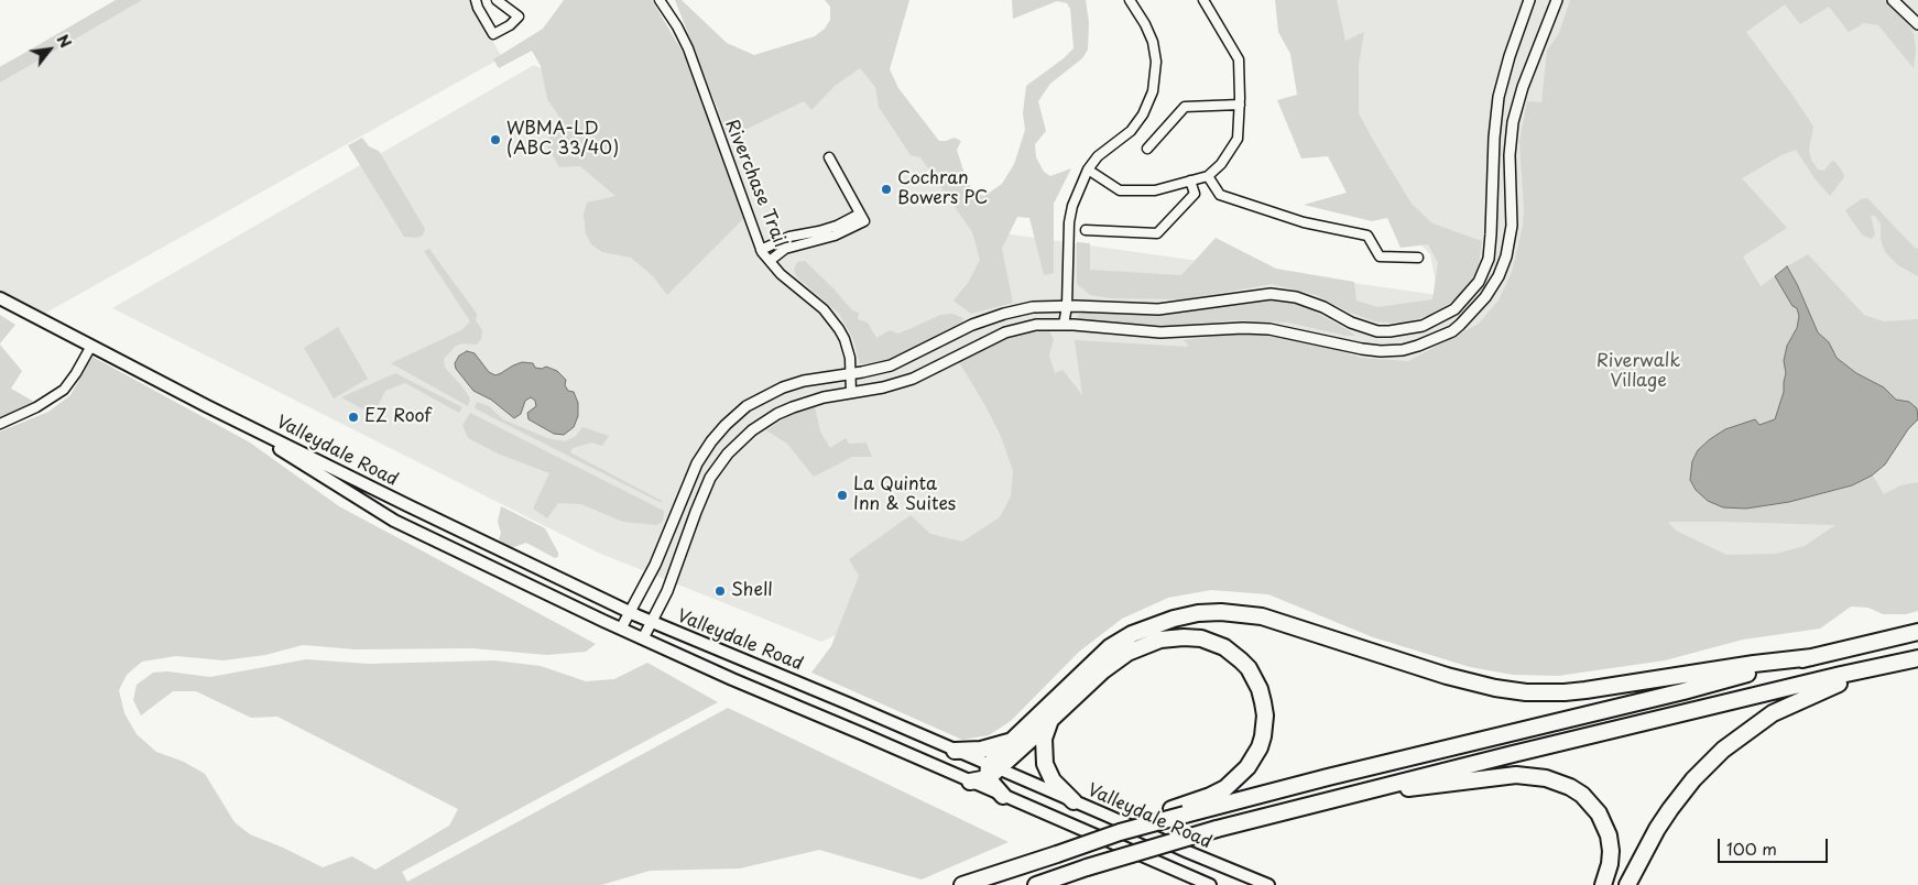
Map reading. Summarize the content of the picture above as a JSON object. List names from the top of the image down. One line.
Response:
{"streets":{"main road":["Valleydale Road"],"street":["Riverchase Trail"]},"parks":["Riverwalk Village"],"places":["WBMA-LD (ABC 33/40)","Cochran Bowers PC","EZ Roof","La Quinta Inn & Suites","Shell"],"scale_bar":"100 m","north":"top right"}
